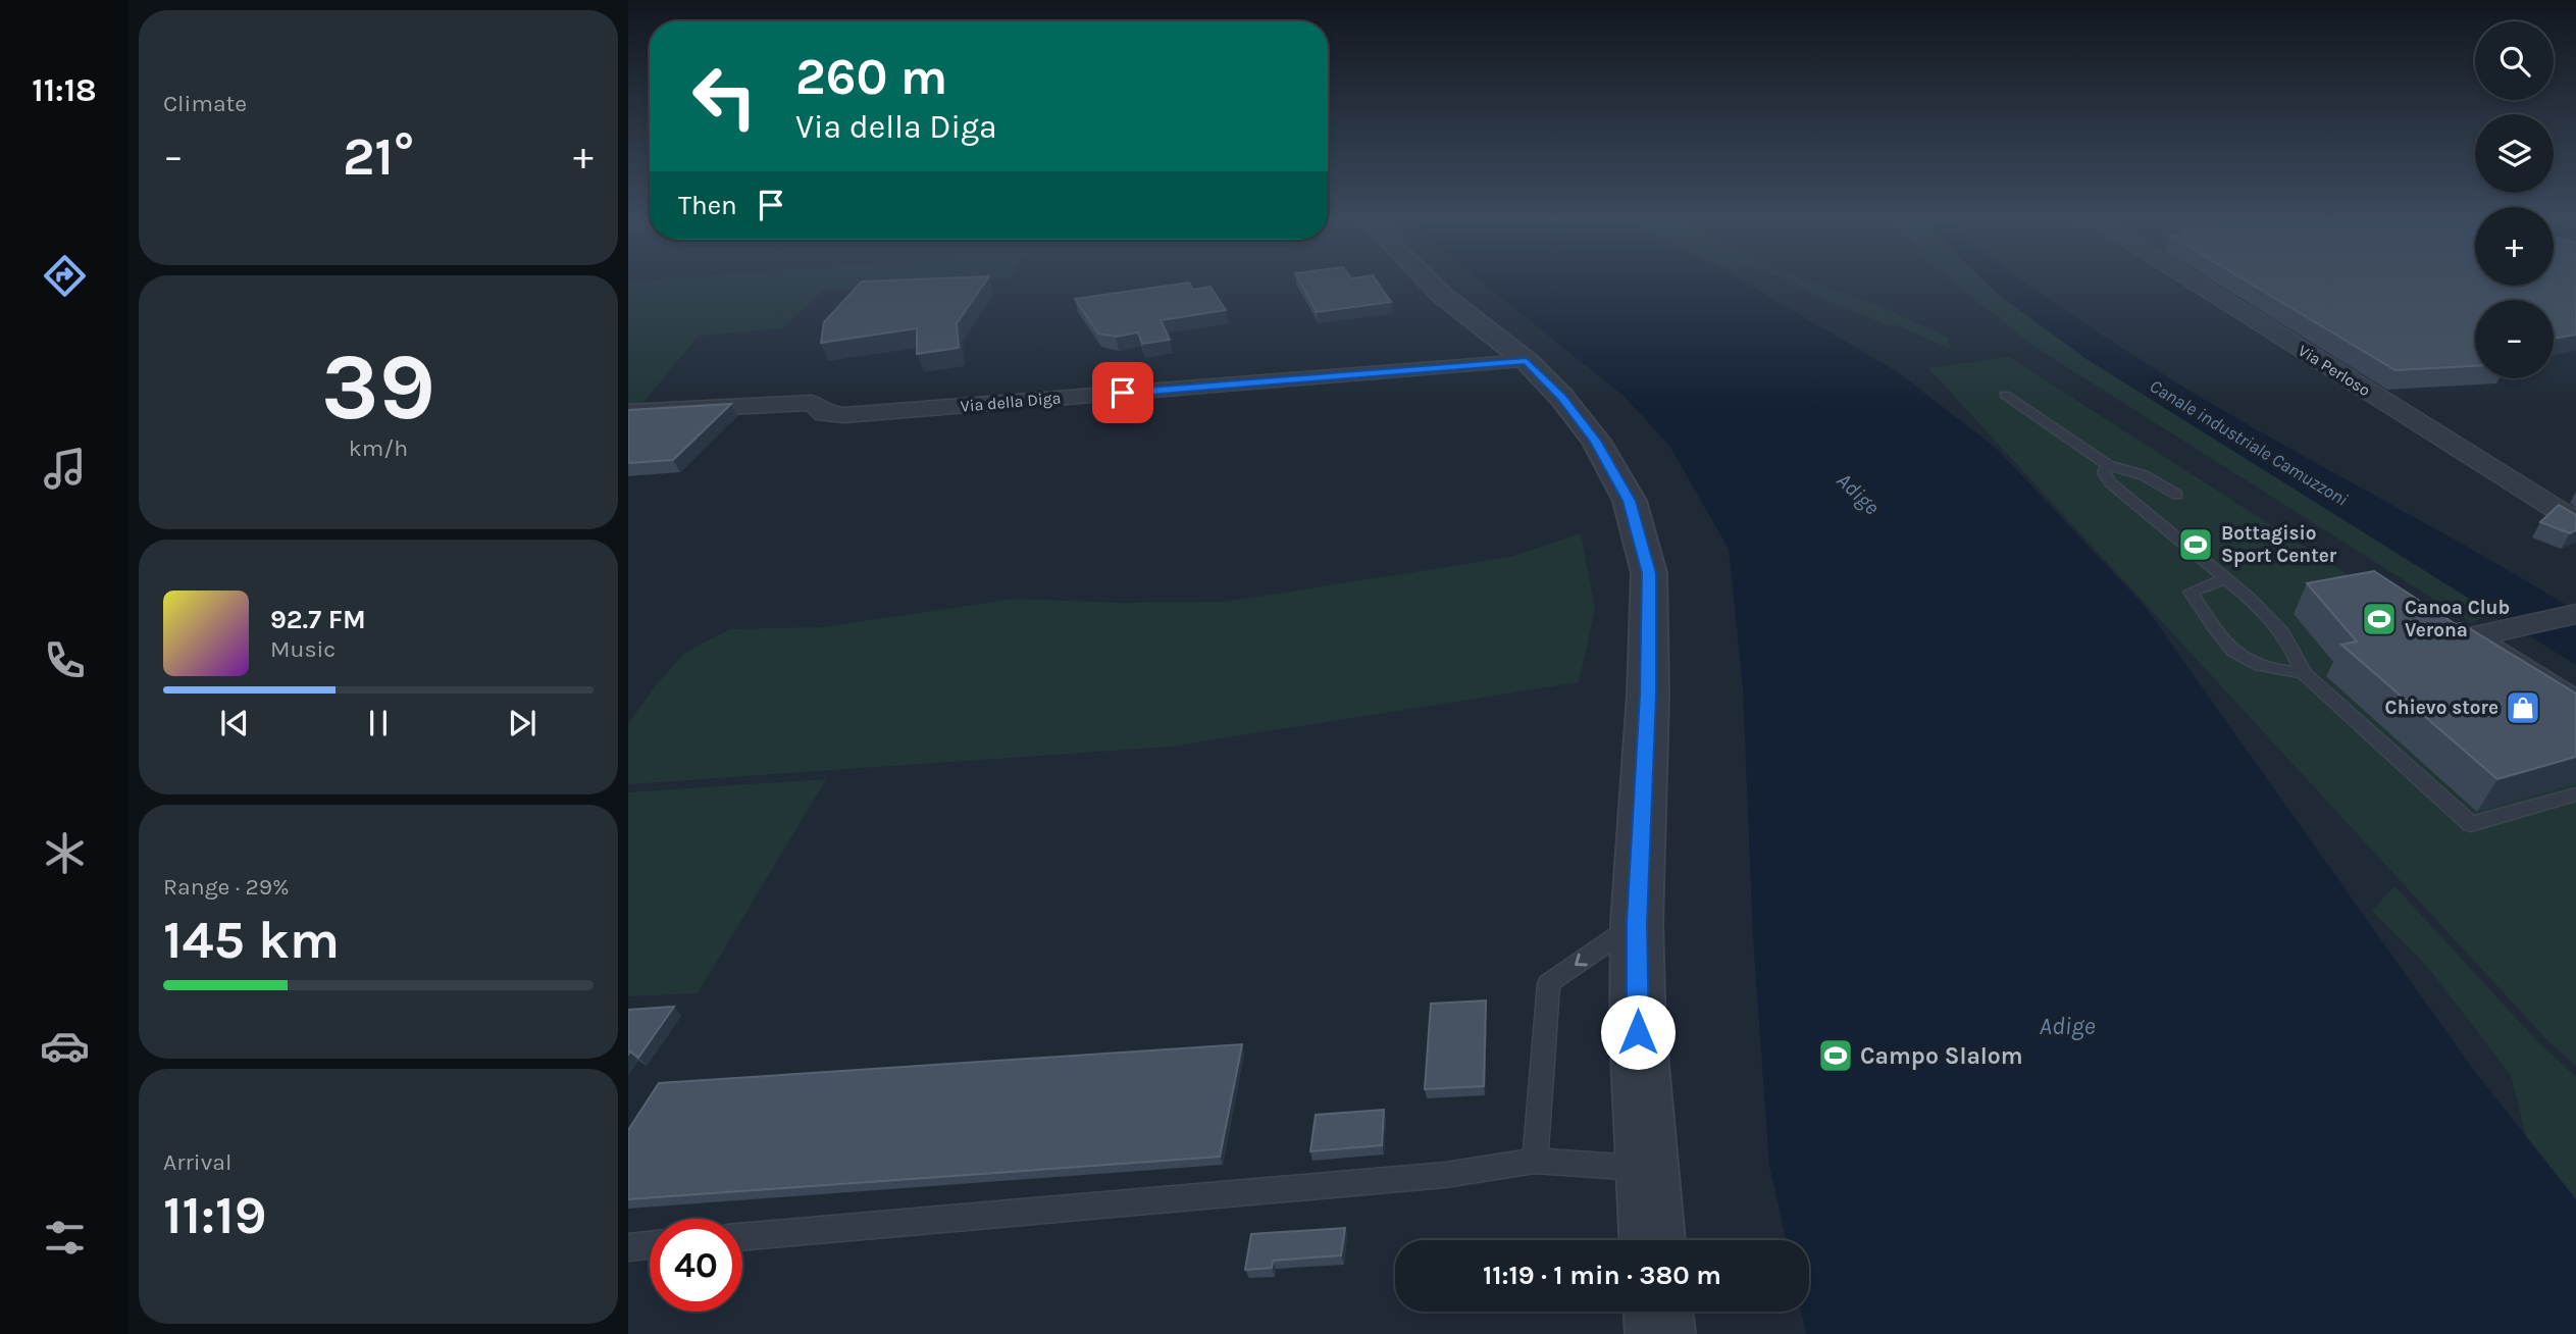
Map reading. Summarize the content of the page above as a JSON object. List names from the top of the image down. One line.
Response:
{"streets":{"street":["Via Perloso","Via della Diga"]},"water":["Canale industriale Camuzzoni","Adige"],"places":{"sports":["Bottagisio Sport Center","Canoa Club Verona","Campo Slalom"],"shop":["Chievo store"]},"page":{"tabs":"11:18","tile":["Climate",["39","km/h"],["Range · 29%","145 km"],["Arrival","11:19"]],"map_buttons":["+","−"],"turn":["260 m","Via della Diga"],"heat":["−","21°","+"],"then":"Then","song":["92.7 FM","Music"],"limit":"40","trip":"11:19 · 1 min · 380 m"}}
